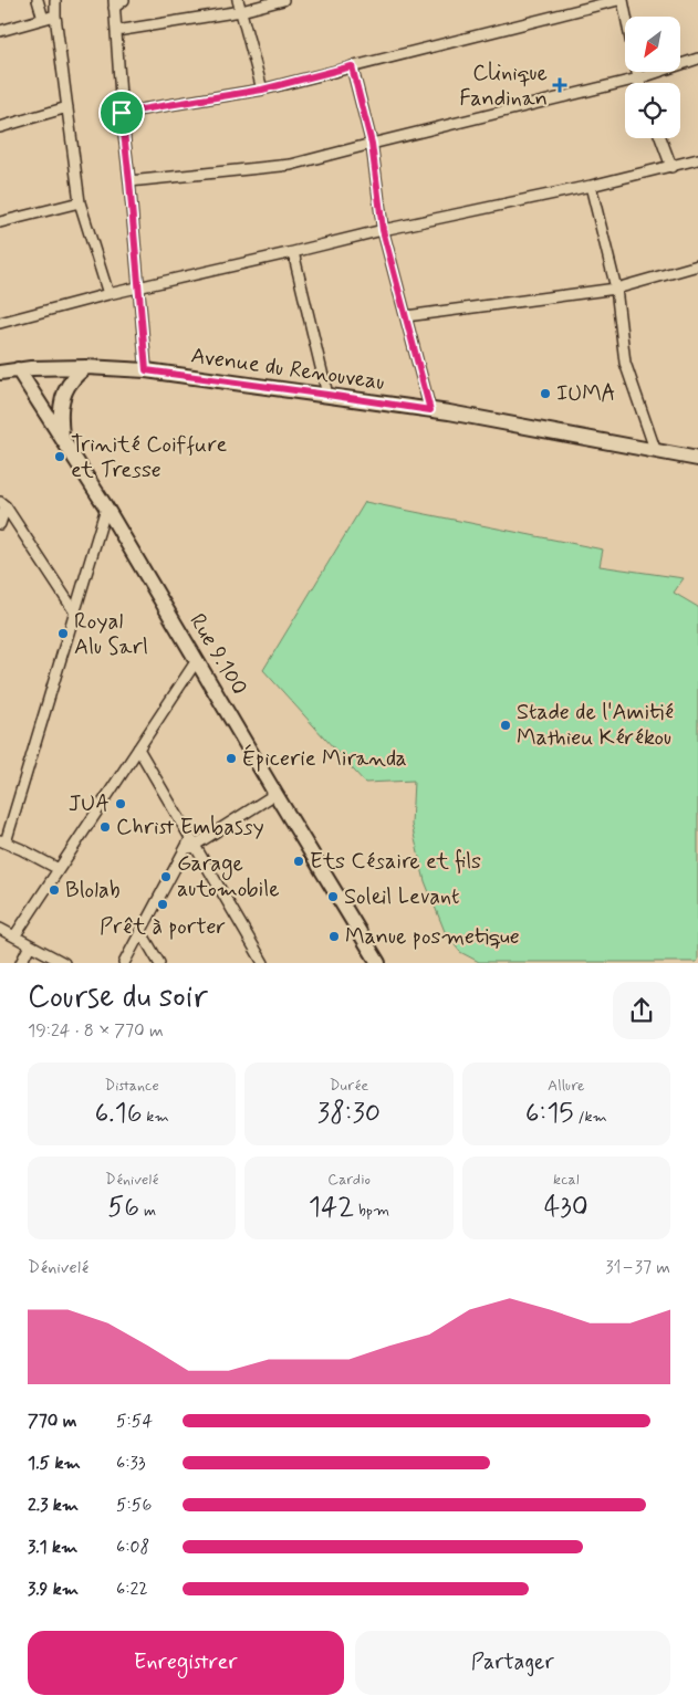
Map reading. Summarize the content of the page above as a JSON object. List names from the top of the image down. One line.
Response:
{"streets":{"main road":["Avenue du Renouveau","Rue 9.100"]},"crossings":[["Avenue du Renouveau","Rue 9.100"]],"places":{"health":["Clinique Fandinan"],"other":["IUMA","Trinité Coiffure et Tresse","Royal Alu Sarl","Stade de l'Amitié Mathieu Kérékou","Épicerie Miranda","JUA","Christ Embassy","Ets Césaire et fils","Garage automobile","Blolab","Soleil Levant","Prêt à porter","Manue posmetique"]},"north":"bottom left","page":{"heading":["Course du soir","19:24 · 8 × 770 m"],"stats":[["Distance","6.16 km"],["Durée","38:30"],["Allure","6:15 /km"],["Dénivelé","56 m"],["Cardio","142 bpm"],["kcal","430"]],"chart":["Dénivelé","31–37 m"],"list":[{"name":"770 m","note":"5:54"},{"name":"1.5 km","note":"6:33"},{"name":"2.3 km","note":"5:56"},{"name":"3.1 km","note":"6:08"},{"name":"3.9 km","note":"6:22"}],"buttons":["Enregistrer","Partager"]}}
